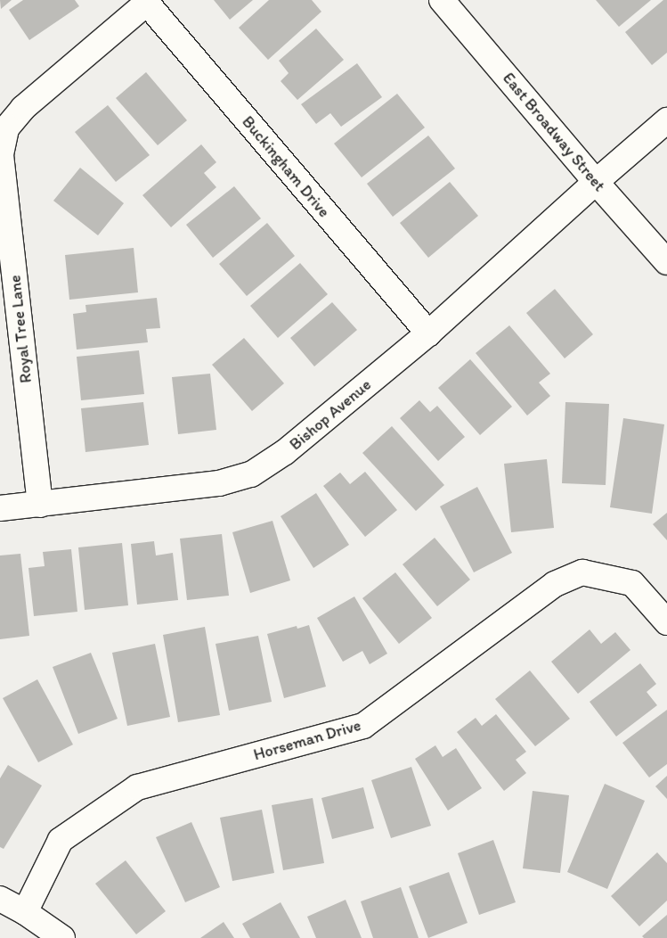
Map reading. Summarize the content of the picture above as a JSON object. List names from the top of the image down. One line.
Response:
{"streets":{"street":["East Broadway Street","Buckingham Drive","Royal Tree Lane","Bishop Avenue","Horseman Drive"]},"crossings":[["East Broadway Street","Bishop Avenue"],["Buckingham Drive","Royal Tree Lane"],["Buckingham Drive","Bishop Avenue"],["Royal Tree Lane","Bishop Avenue"]]}
